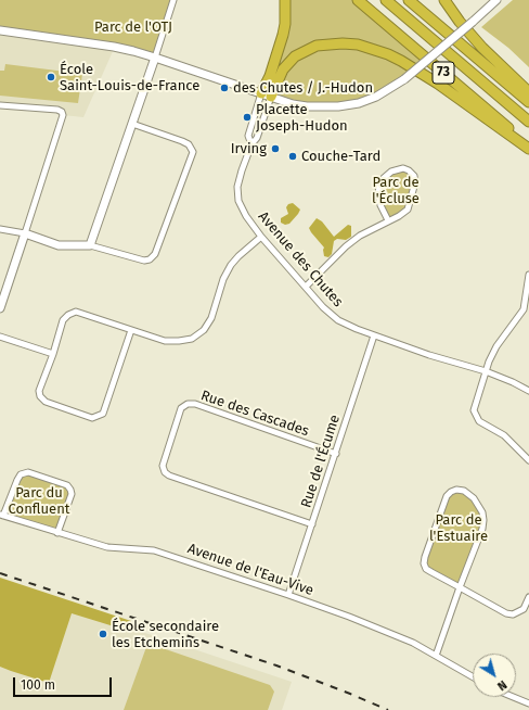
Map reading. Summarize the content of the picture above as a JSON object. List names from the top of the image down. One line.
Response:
{"streets":{"highway":["73"],"street":["Avenue des Chutes","Rue des Cascades","Rue de l'Écume","Avenue de l'Eau-Vive"]},"crossings":[["Avenue des Chutes","Rue de l'Écume"],["Rue des Cascades","Rue de l'Écume"],["Rue de l'Écume","Avenue de l'Eau-Vive"]],"parks":["Parc de l'OTJ","Parc de l'Écluse","Parc du Confluent","Parc de l'Estuaire"],"places":["École Saint-Louis-de-France","des Chutes / J.-Hudon","Placette Joseph-Hudon","Irving","Couche-Tard","École secondaire les Etchemins"],"scale_bar":"100 m","north":"bottom right"}
